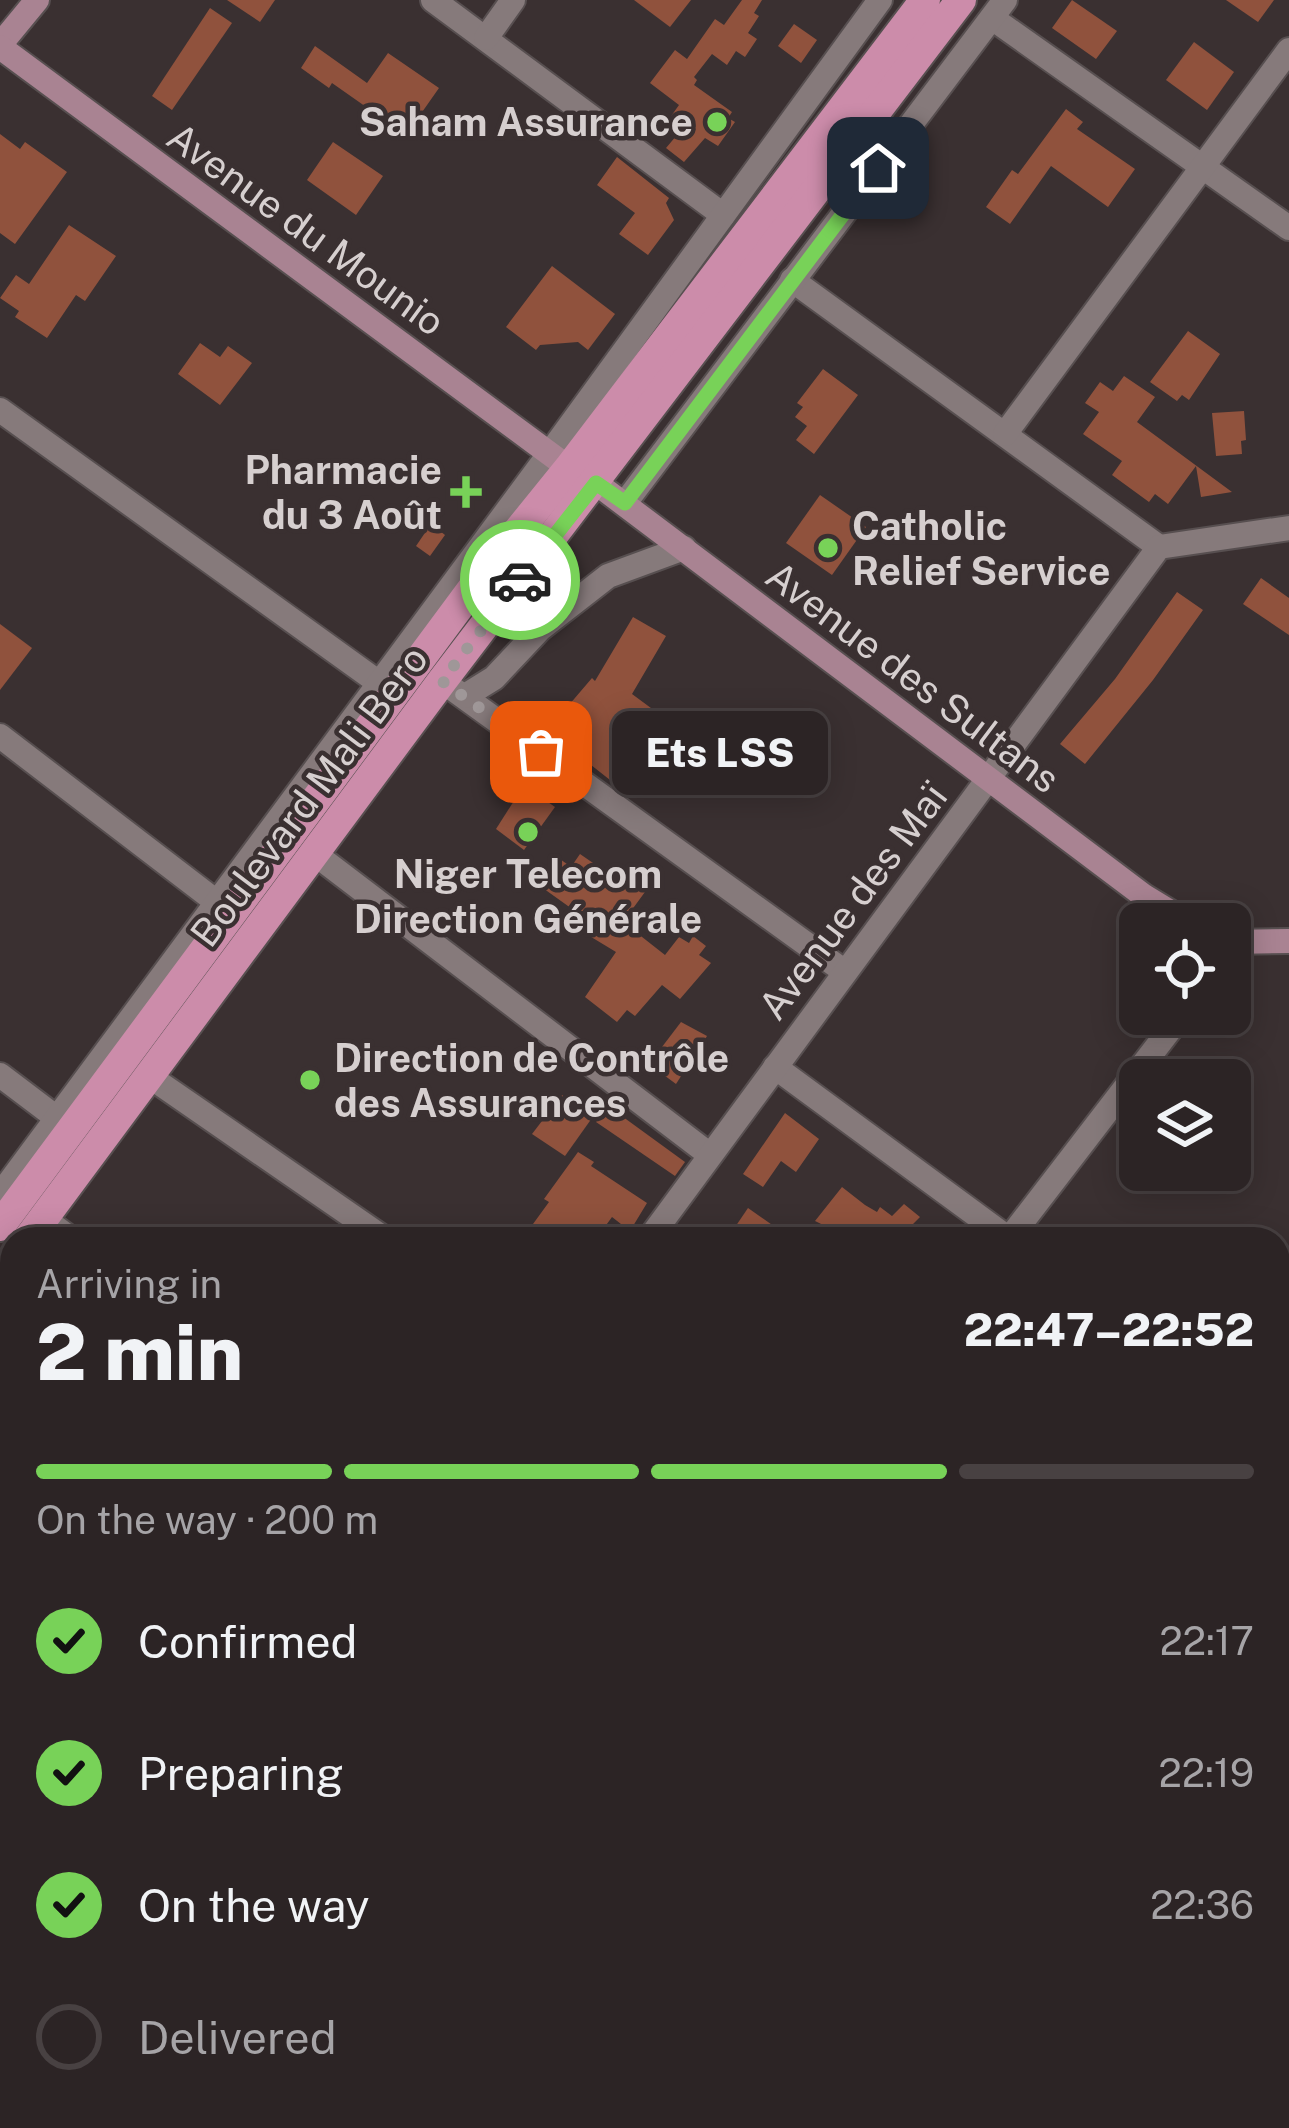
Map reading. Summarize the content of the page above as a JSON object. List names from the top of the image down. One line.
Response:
{"streets":{"main road":["Boulevard Mali Bero"],"street":["Avenue du Mounio","Avenue des Sultans","Avenue des Maï"]},"crossings":[["Avenue du Mounio","Avenue des Sultans"],["Avenue du Mounio","Boulevard Mali Bero"],["Avenue des Sultans","Boulevard Mali Bero"],["Avenue des Sultans","Avenue des Maï"]],"places":{"other":["Saham Assurance","Catholic Relief Service","Ets LSS","Niger Telecom Direction Générale","Direction de Contrôle des Assurances"],"health":["Pharmacie du 3 Août"]},"page":{"bubble":"Ets LSS","heading":["2 min","Arriving in","22:47–22:52"],"bar":"On the way · 200 m","list":[["Confirmed","22:17"],["Preparing","22:19"],["On the way","22:36"],"Delivered"]}}
